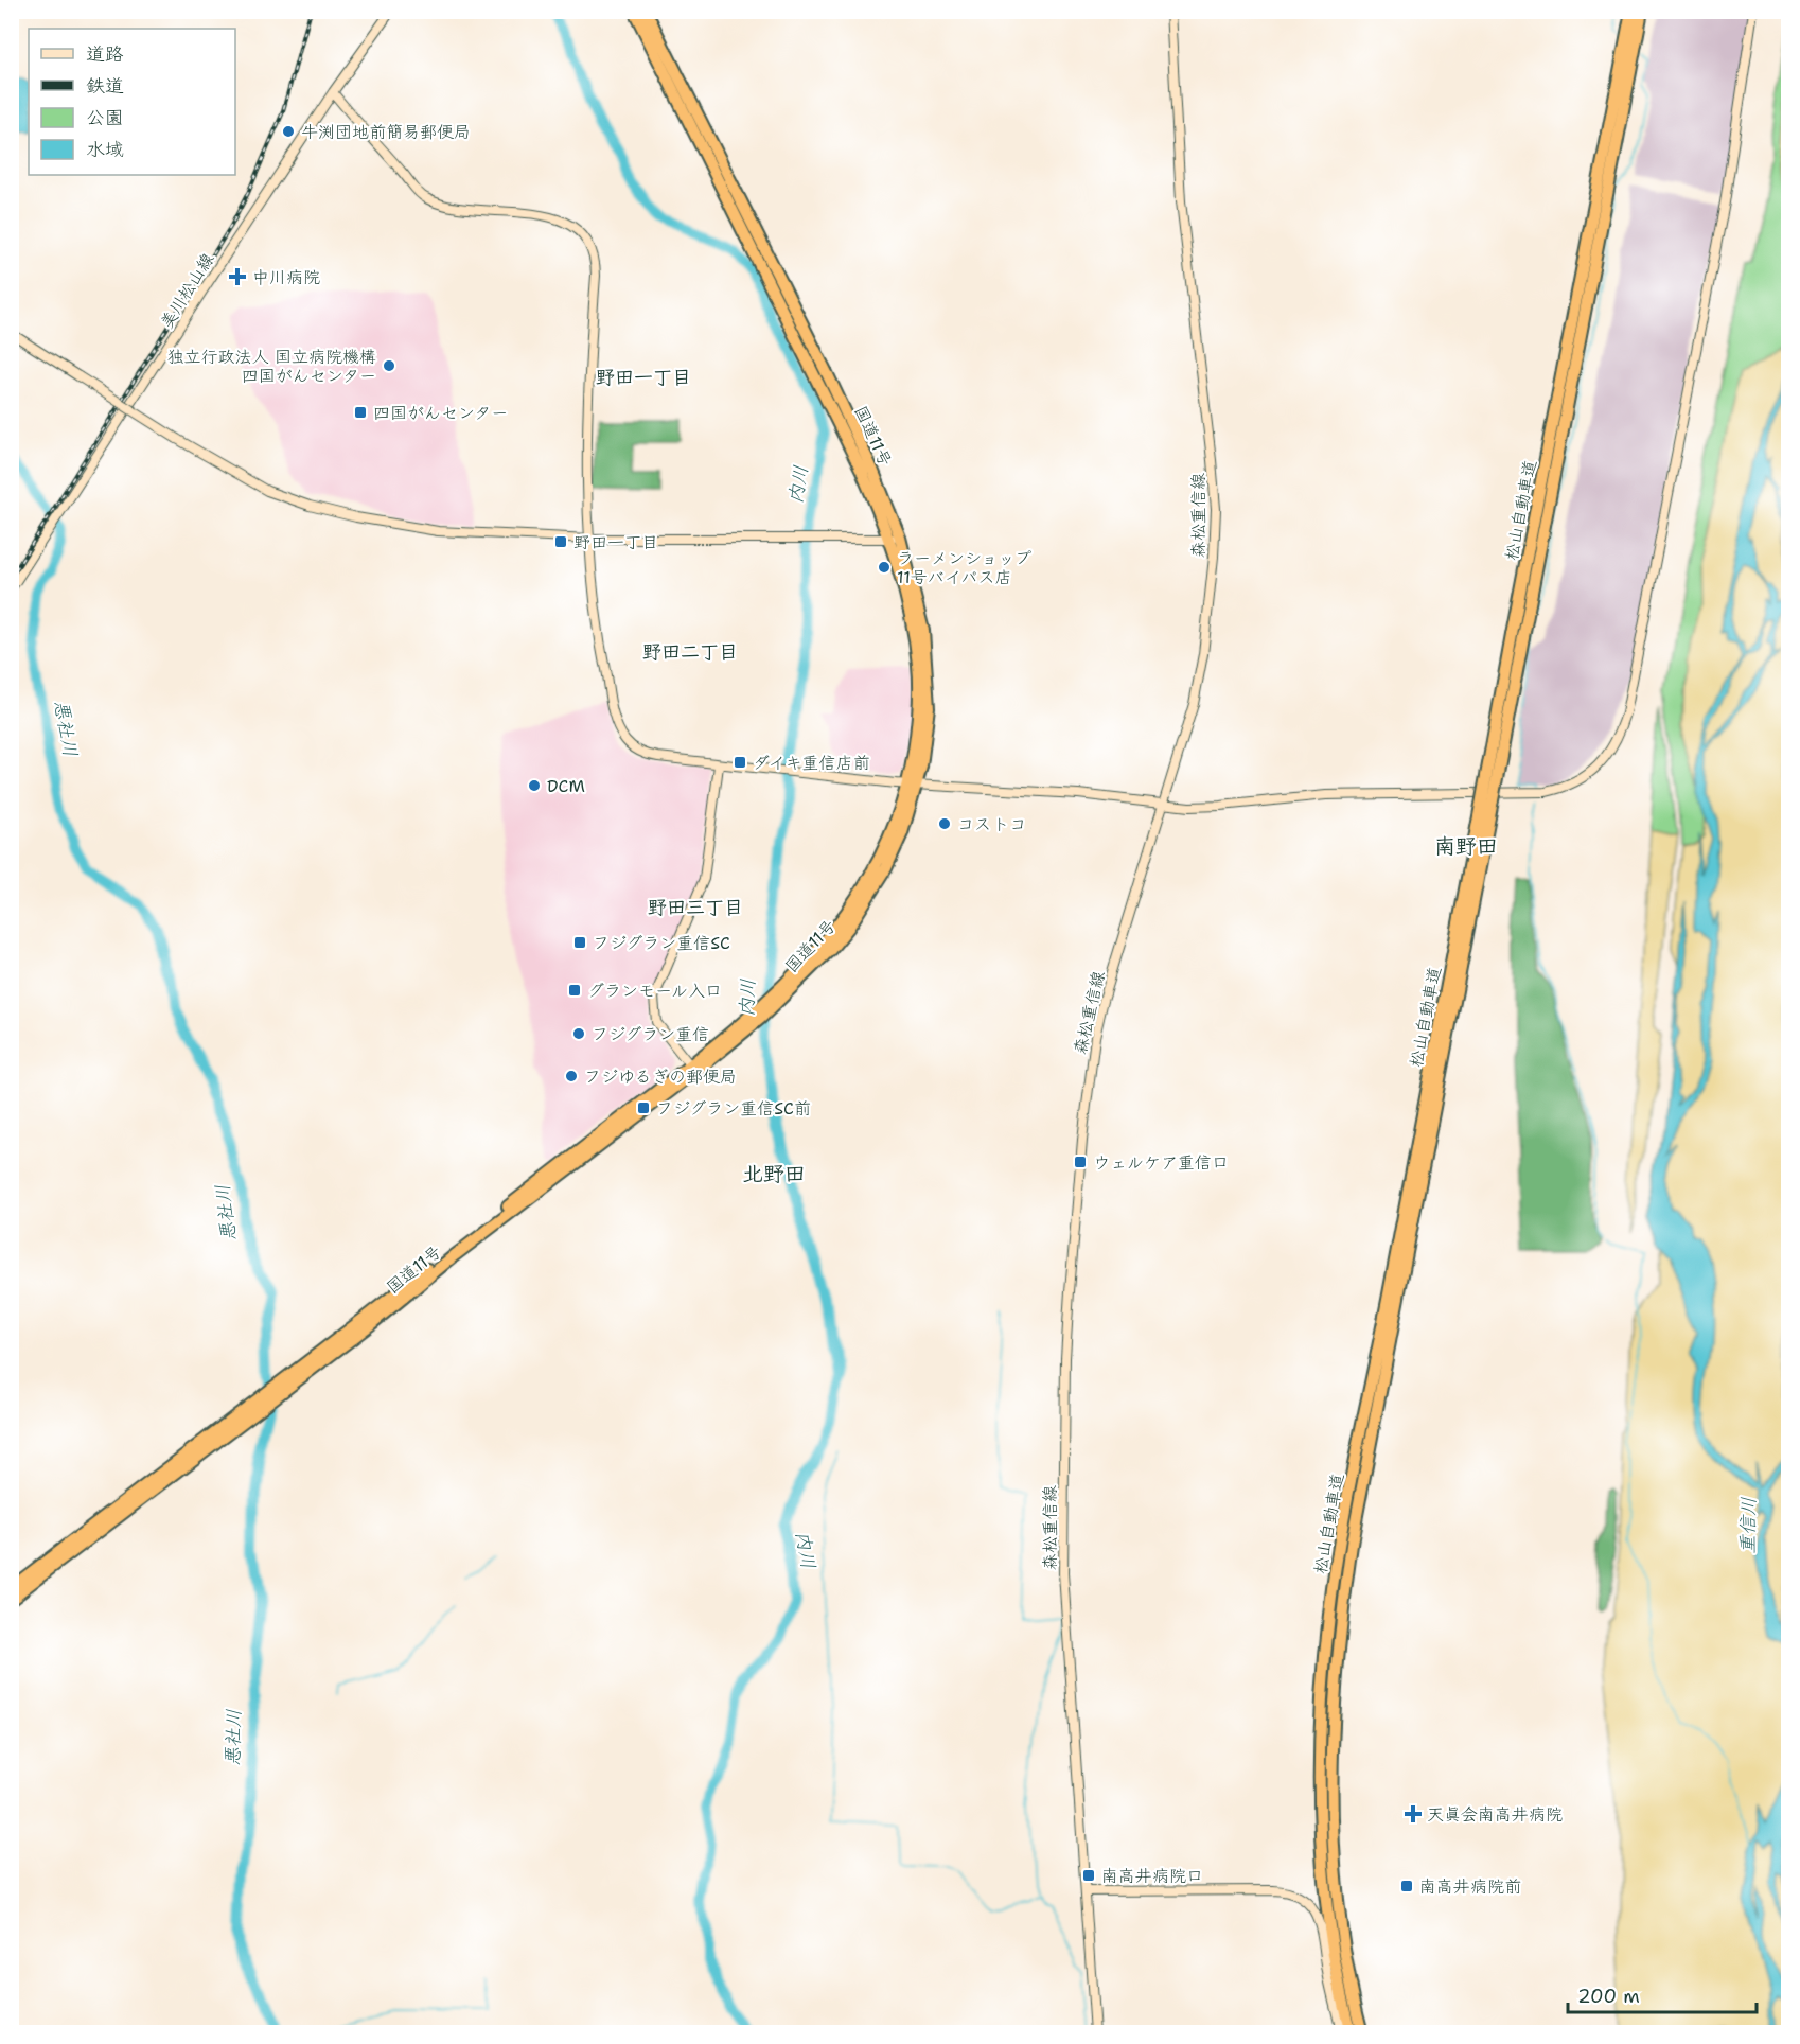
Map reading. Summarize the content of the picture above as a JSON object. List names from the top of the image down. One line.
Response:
{"streets":{"highway":["国道11号","松山自動車道"],"street":["美川松山線","森松重信線"]},"districts":["野田一丁目","野田二丁目","南野田","野田三丁目","北野田"],"water":["内川","悪社川","重信川"],"places":{"other":["牛渕団地前簡易郵便局","独立行政法人 国立病院機構 四国がんセンター","ラーメンショップ 11号バイパス店","DCM","コストコ","フジグラン重信","フジゆるぎの郵便局"],"health":["中川病院","天眞会南高井病院"],"transit":["四国がんセンター","野田一丁目","ダイキ重信店前","フジグラン重信SC","グランモール入口","フジグラン重信SC前","ウェルケア重信口","南高井病院口","南高井病院前"]},"legend":["道路","鉄道","公園","水域"],"scale_bar":"200 m"}
